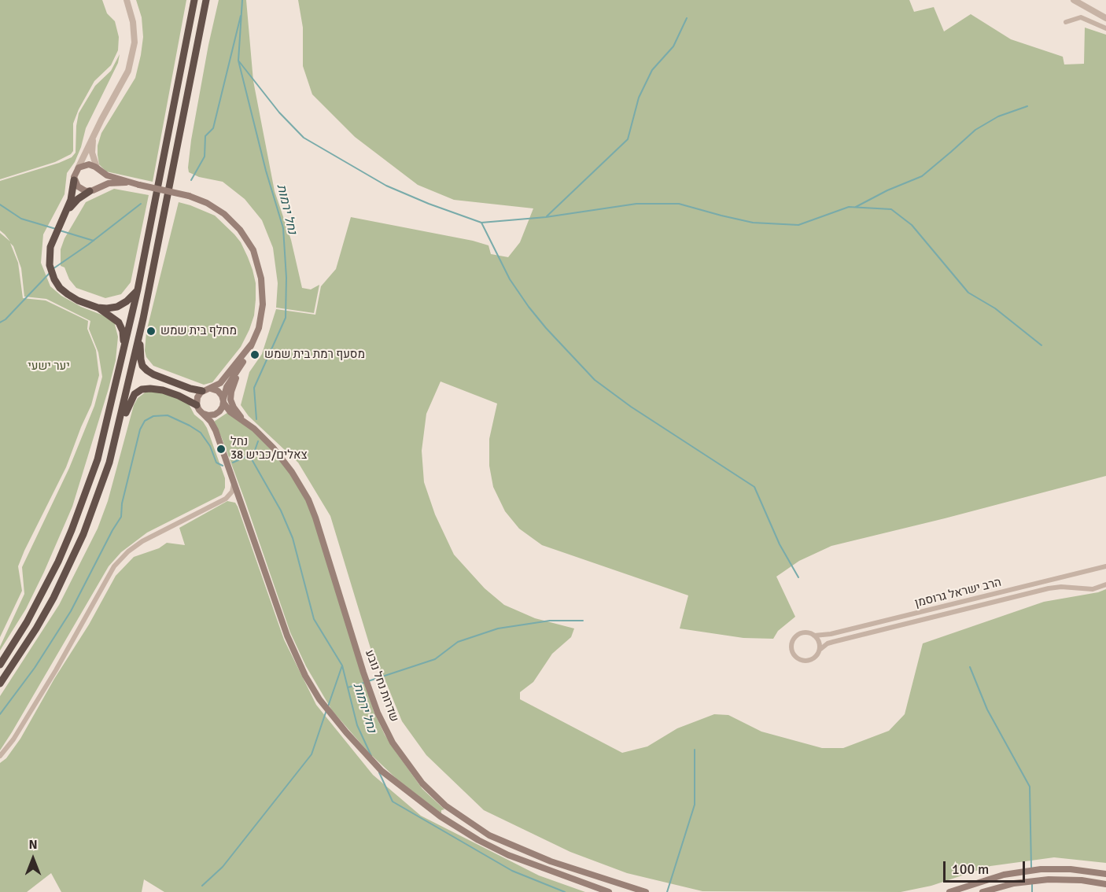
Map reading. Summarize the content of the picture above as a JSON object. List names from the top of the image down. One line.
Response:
{"streets":{"main road":["שדרות נחל נובע"],"street":["הרב ישראל גרוסמן"]},"water":["נחל ירמות"],"parks":["יער ישעי"],"places":["מחלף בית שמש","מסעף רמת בית שמש","נחל צאלים/כביש 38"],"scale_bar":"100 m","north":"top"}
